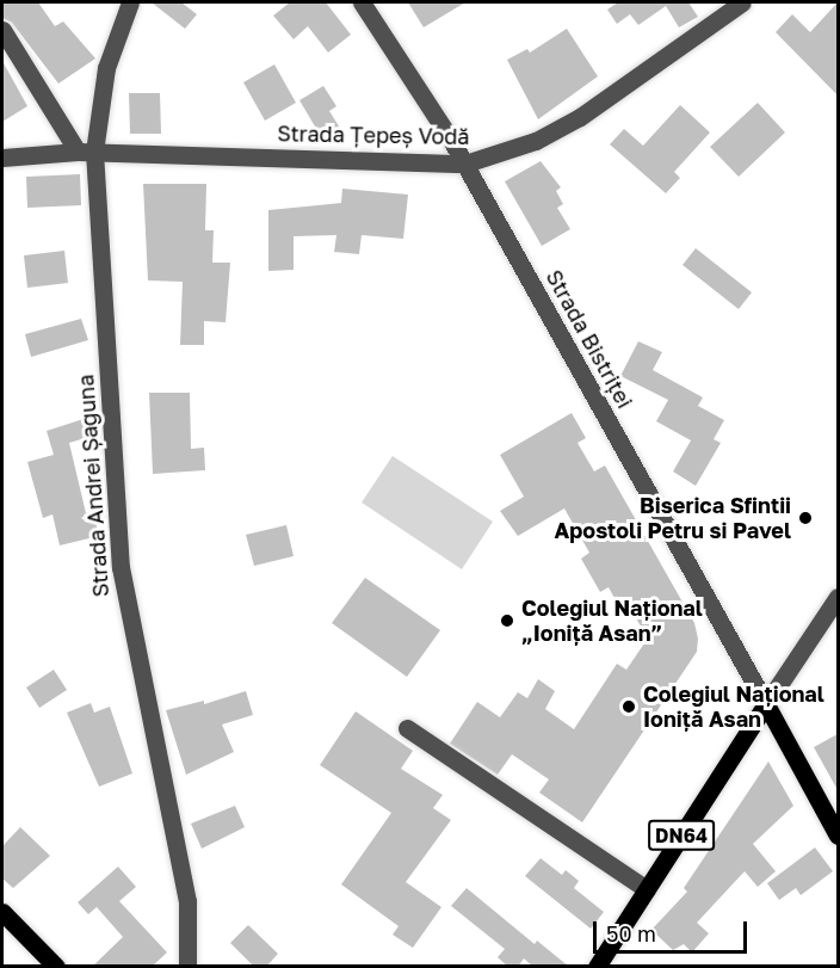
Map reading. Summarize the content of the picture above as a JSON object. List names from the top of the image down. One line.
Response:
{"streets":{"main road":["DN64"],"street":["Strada Țepeș Vodă","Strada Bistriței","Strada Andrei Șaguna"]},"crossings":[["Strada Țepeș Vodă","Strada Bistriței"],["Strada Țepeș Vodă","Strada Andrei Șaguna"],["Strada Bistriței","DN64"]],"places":["Biserica Sfintii Apostoli Petru si Pavel","Colegiul Național „Ioniță Asan”","Colegiul Național Ioniță Asan"],"scale_bar":"50 m"}
